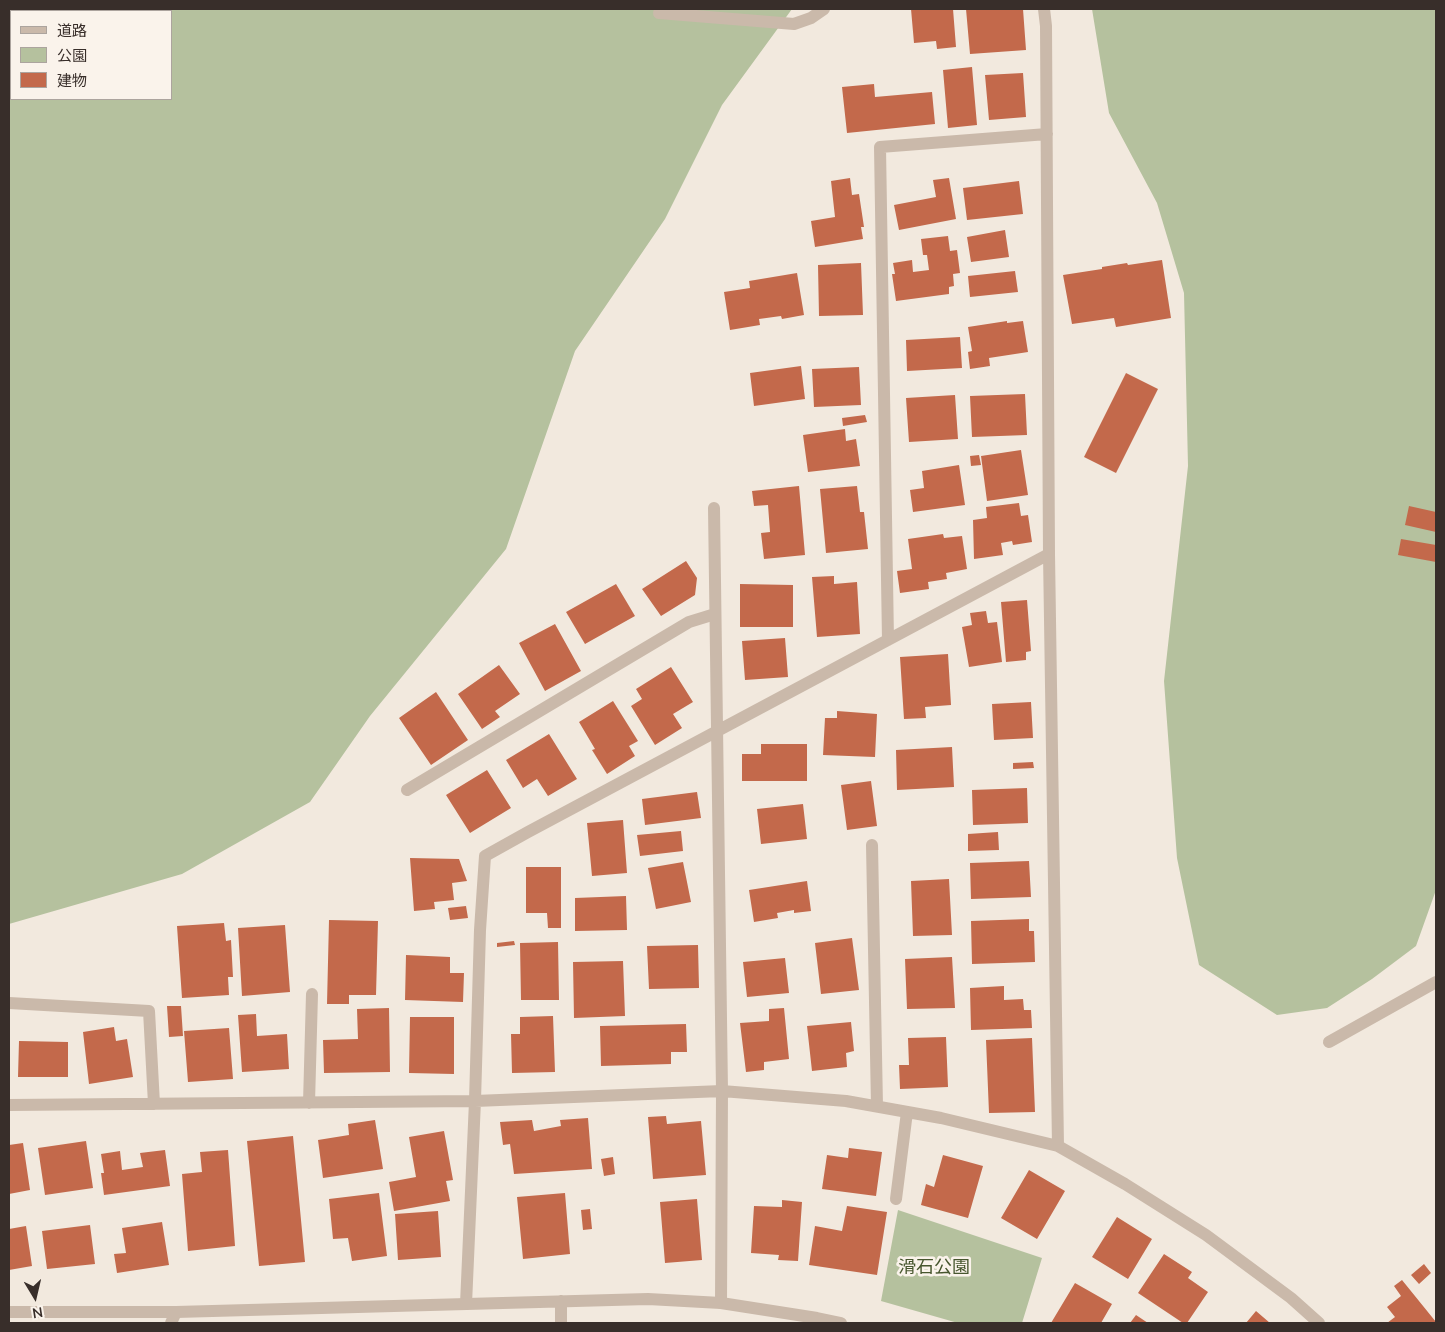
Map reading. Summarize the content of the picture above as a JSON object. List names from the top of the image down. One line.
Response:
{"parks":["滑石公園"],"legend":["道路","公園","建物"],"north":"bottom"}
